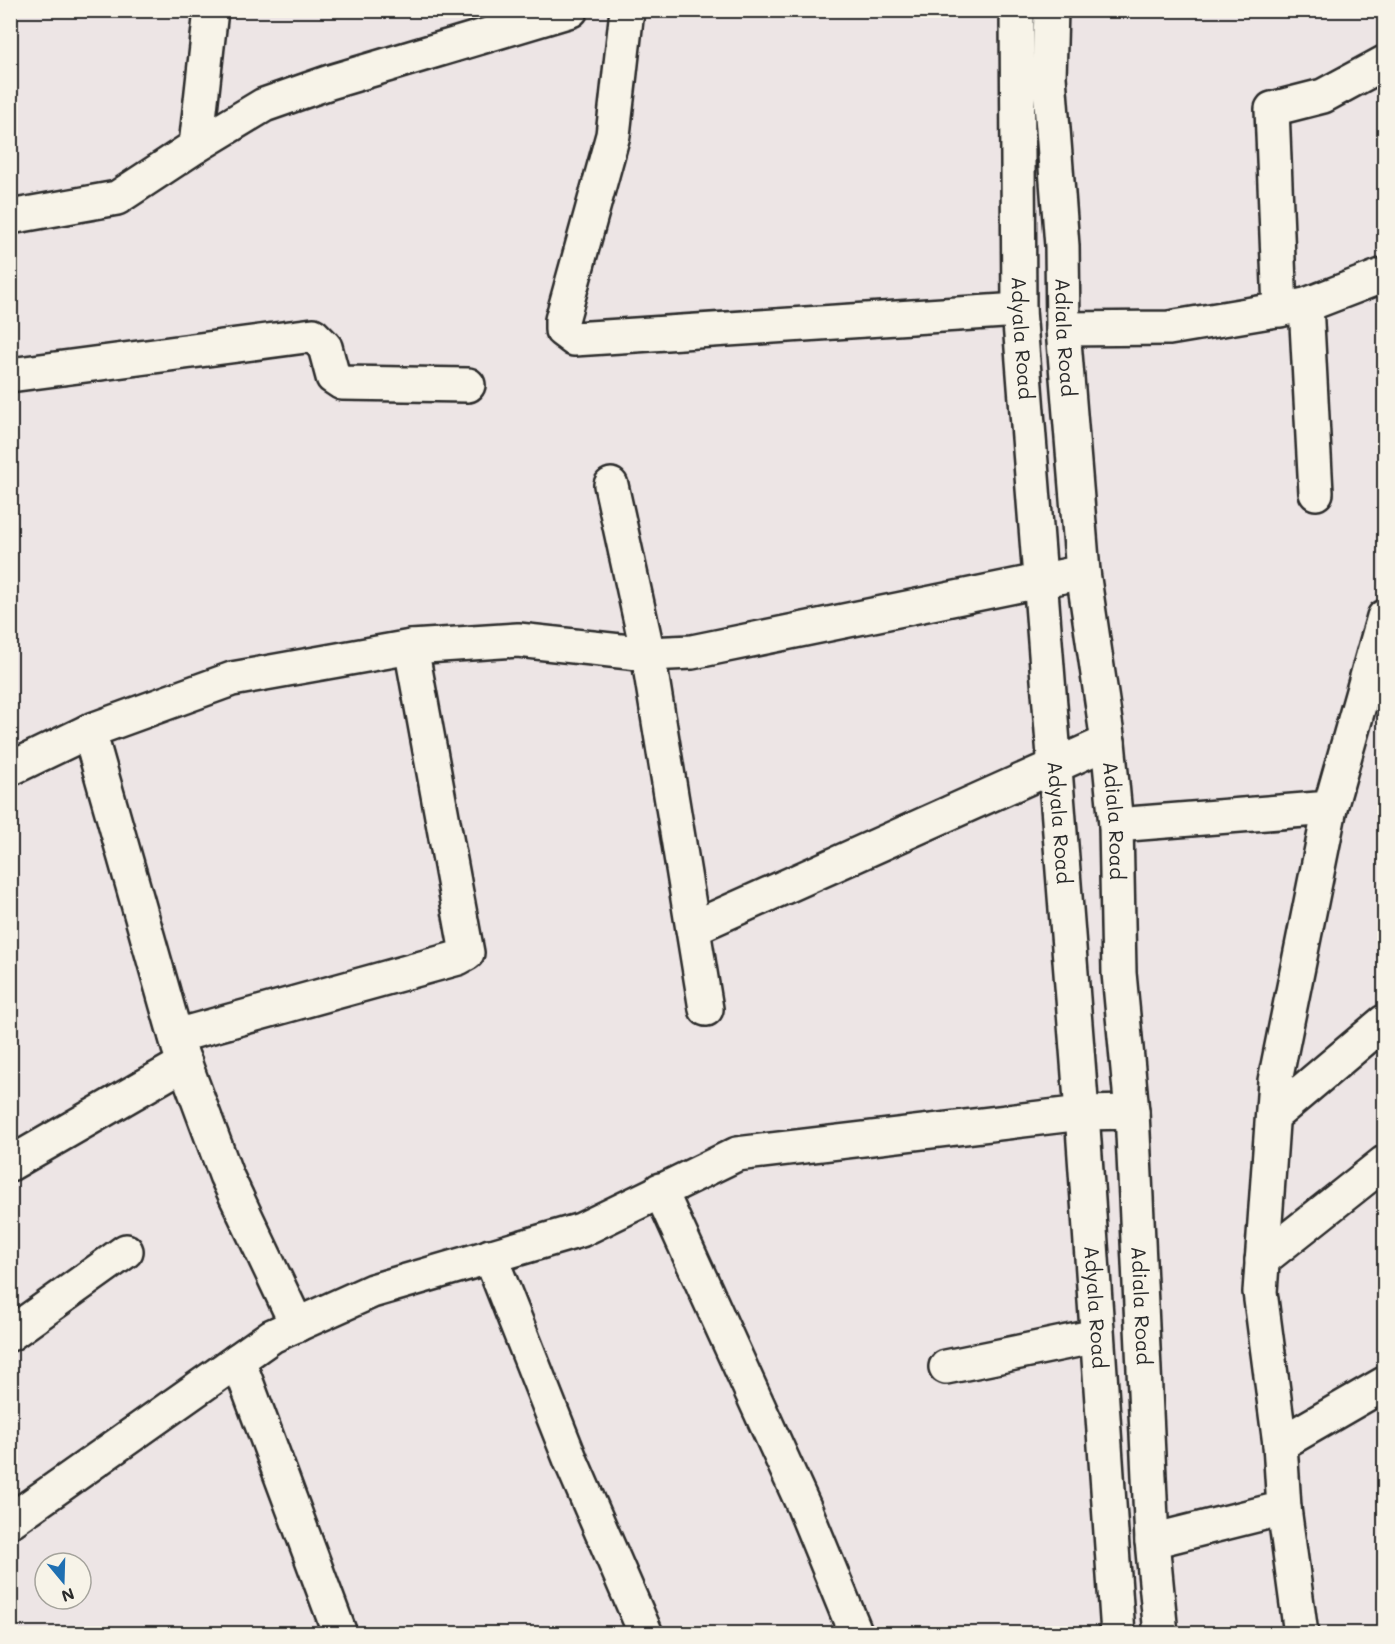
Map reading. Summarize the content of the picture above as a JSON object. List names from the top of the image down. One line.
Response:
{"streets":{"street":["Adyala Road","Adiala Road"]},"north":"bottom"}
